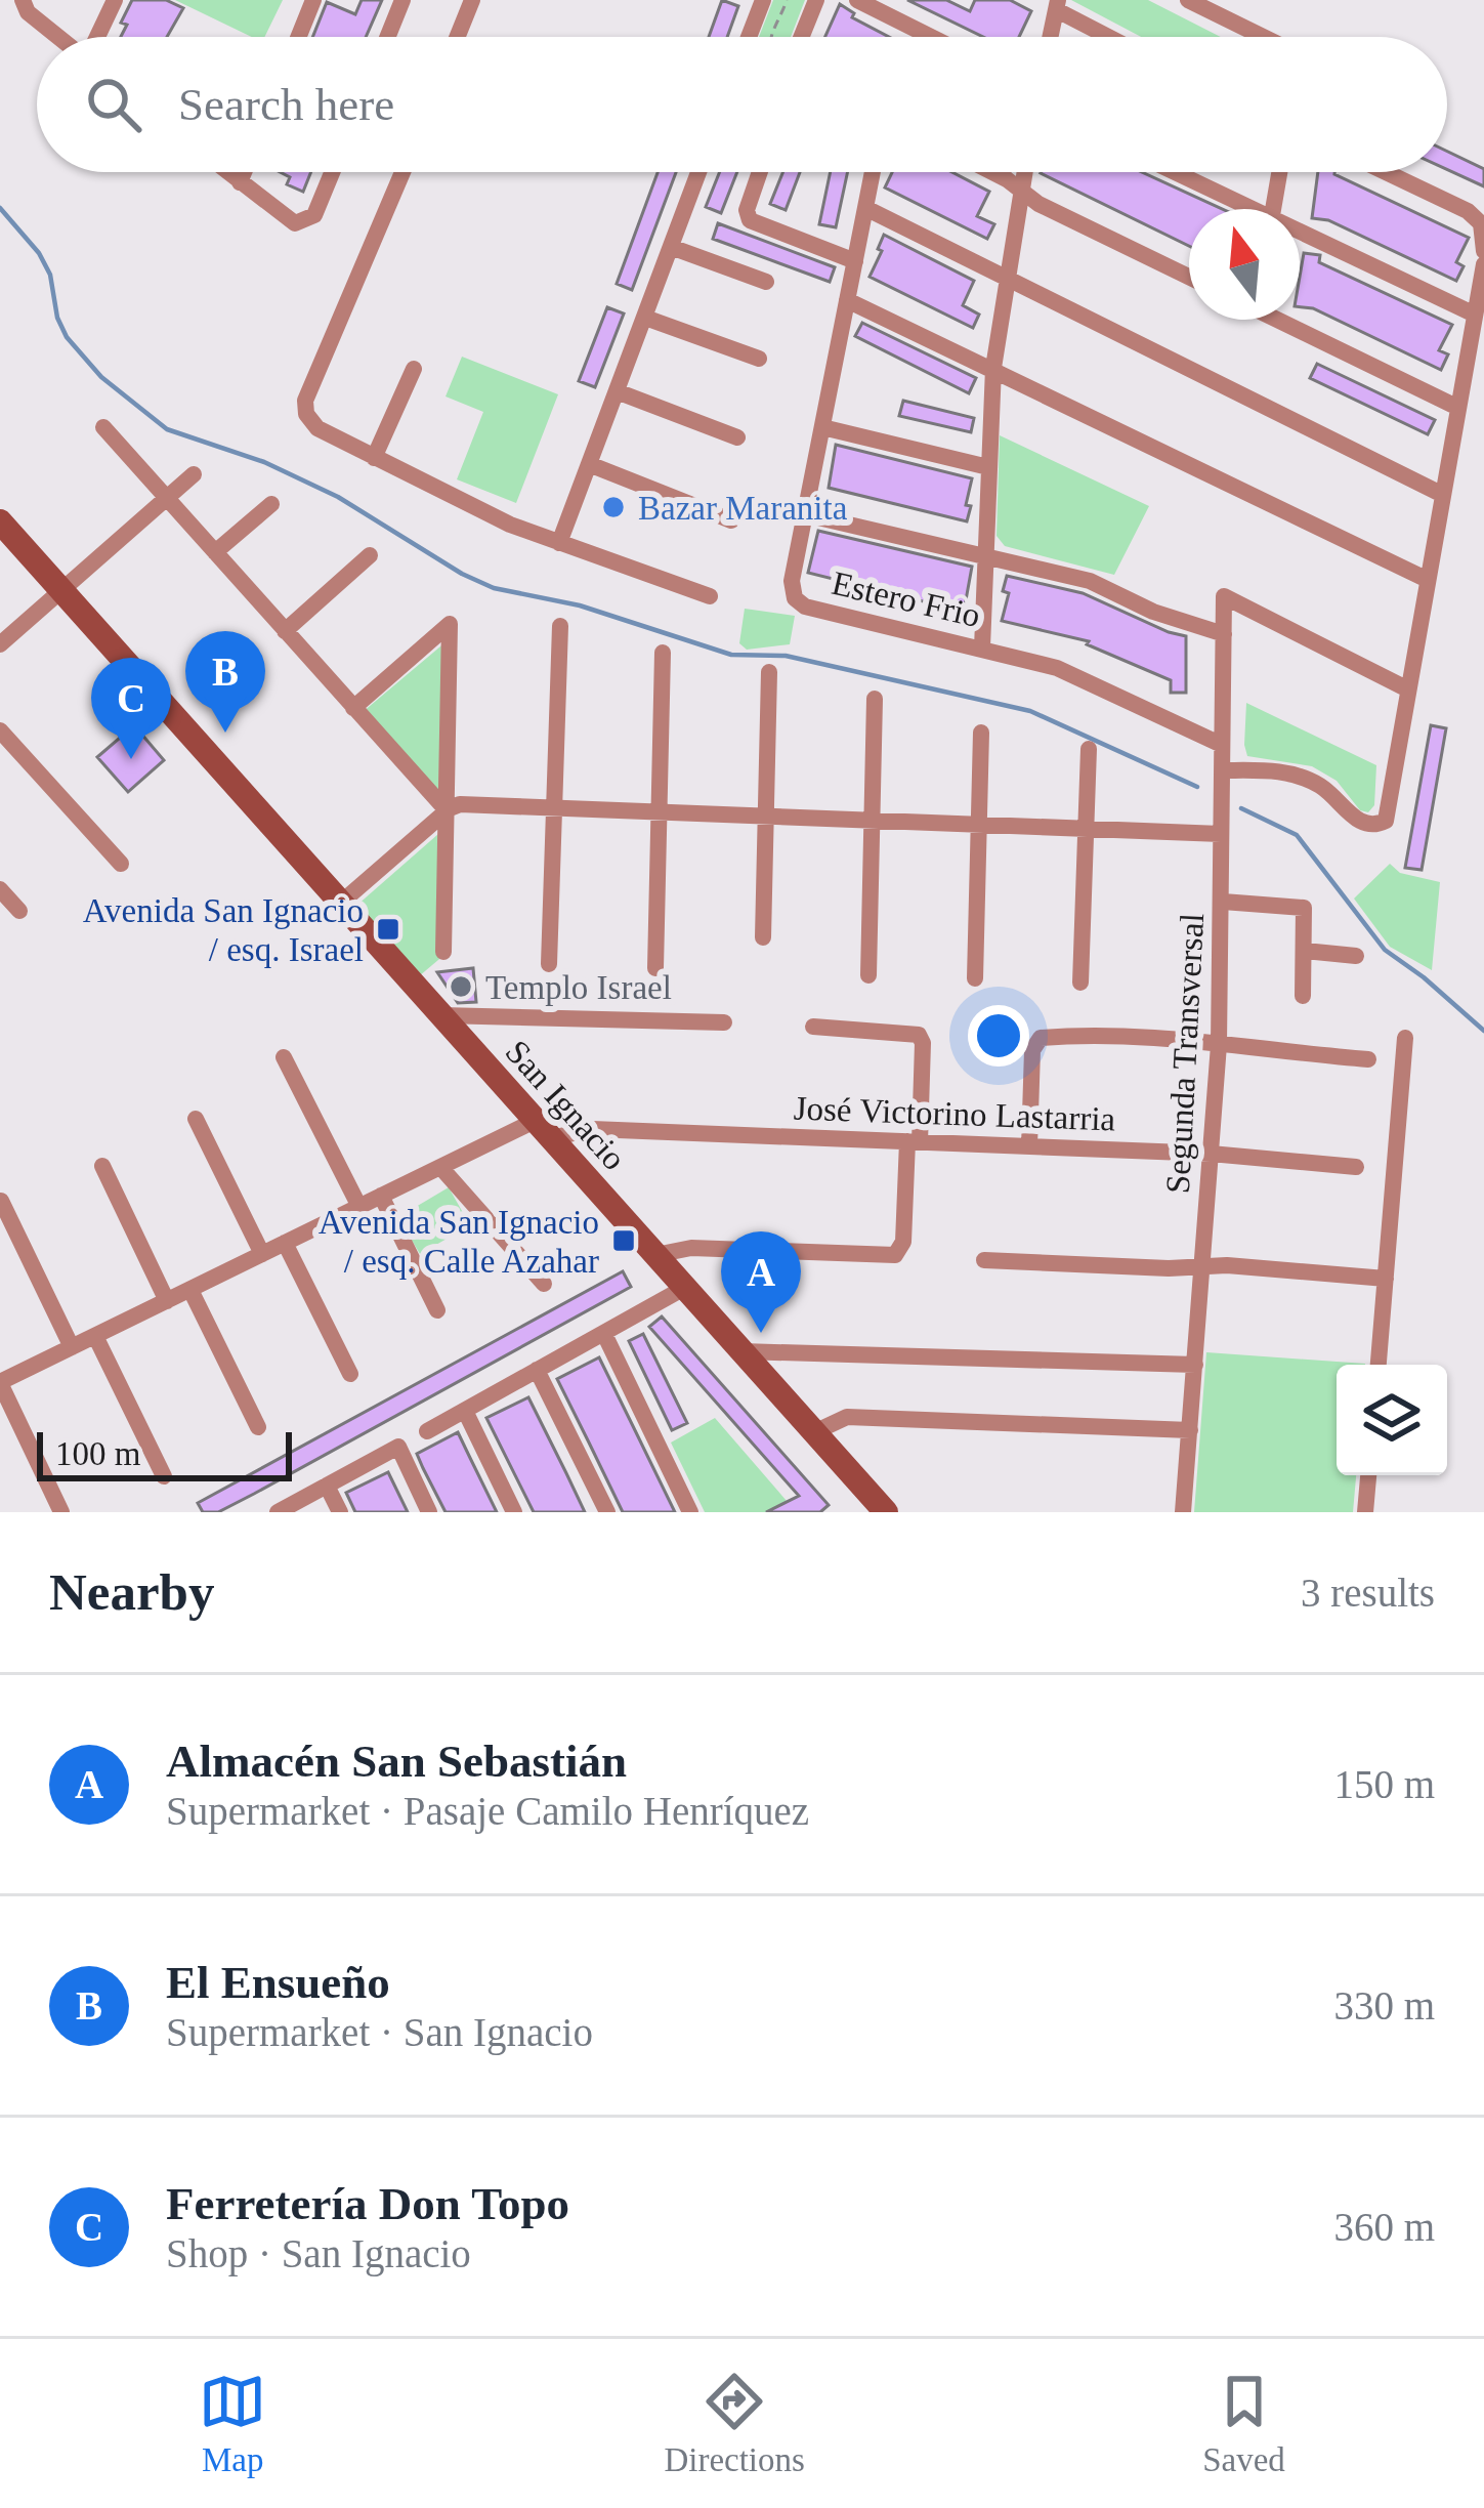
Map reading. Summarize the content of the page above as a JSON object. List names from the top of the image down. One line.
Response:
{"streets":{"main road":["San Ignacio"],"street":["Estero Frio","Segunda Transversal","José Victorino Lastarria"]},"crossings":[["Estero Frio","Segunda Transversal"],["Segunda Transversal","José Victorino Lastarria"],["San Ignacio","José Victorino Lastarria"]],"places":{"other":["Bazar Maranita","Templo Israel"],"transit":["Avenida San Ignacio / esq. Israel","Avenida San Ignacio / esq. Calle Azahar"]},"scale_bar":"100 m","north":"top","page":{"search":"Search here","pins":["B","C","A"],"scale":"100 m","heading":["Nearby","3 results"],"list":[{"mark":"A","name":"Almacén San Sebastián","note":"Supermarket · Pasaje Camilo Henríquez","value":"150 m"},{"mark":"B","name":"El Ensueño","note":"Supermarket · San Ignacio","value":"330 m"},{"mark":"C","name":"Ferretería Don Topo","note":"Shop · San Ignacio","value":"360 m"}],"nav":["Map","Directions","Saved"]}}
